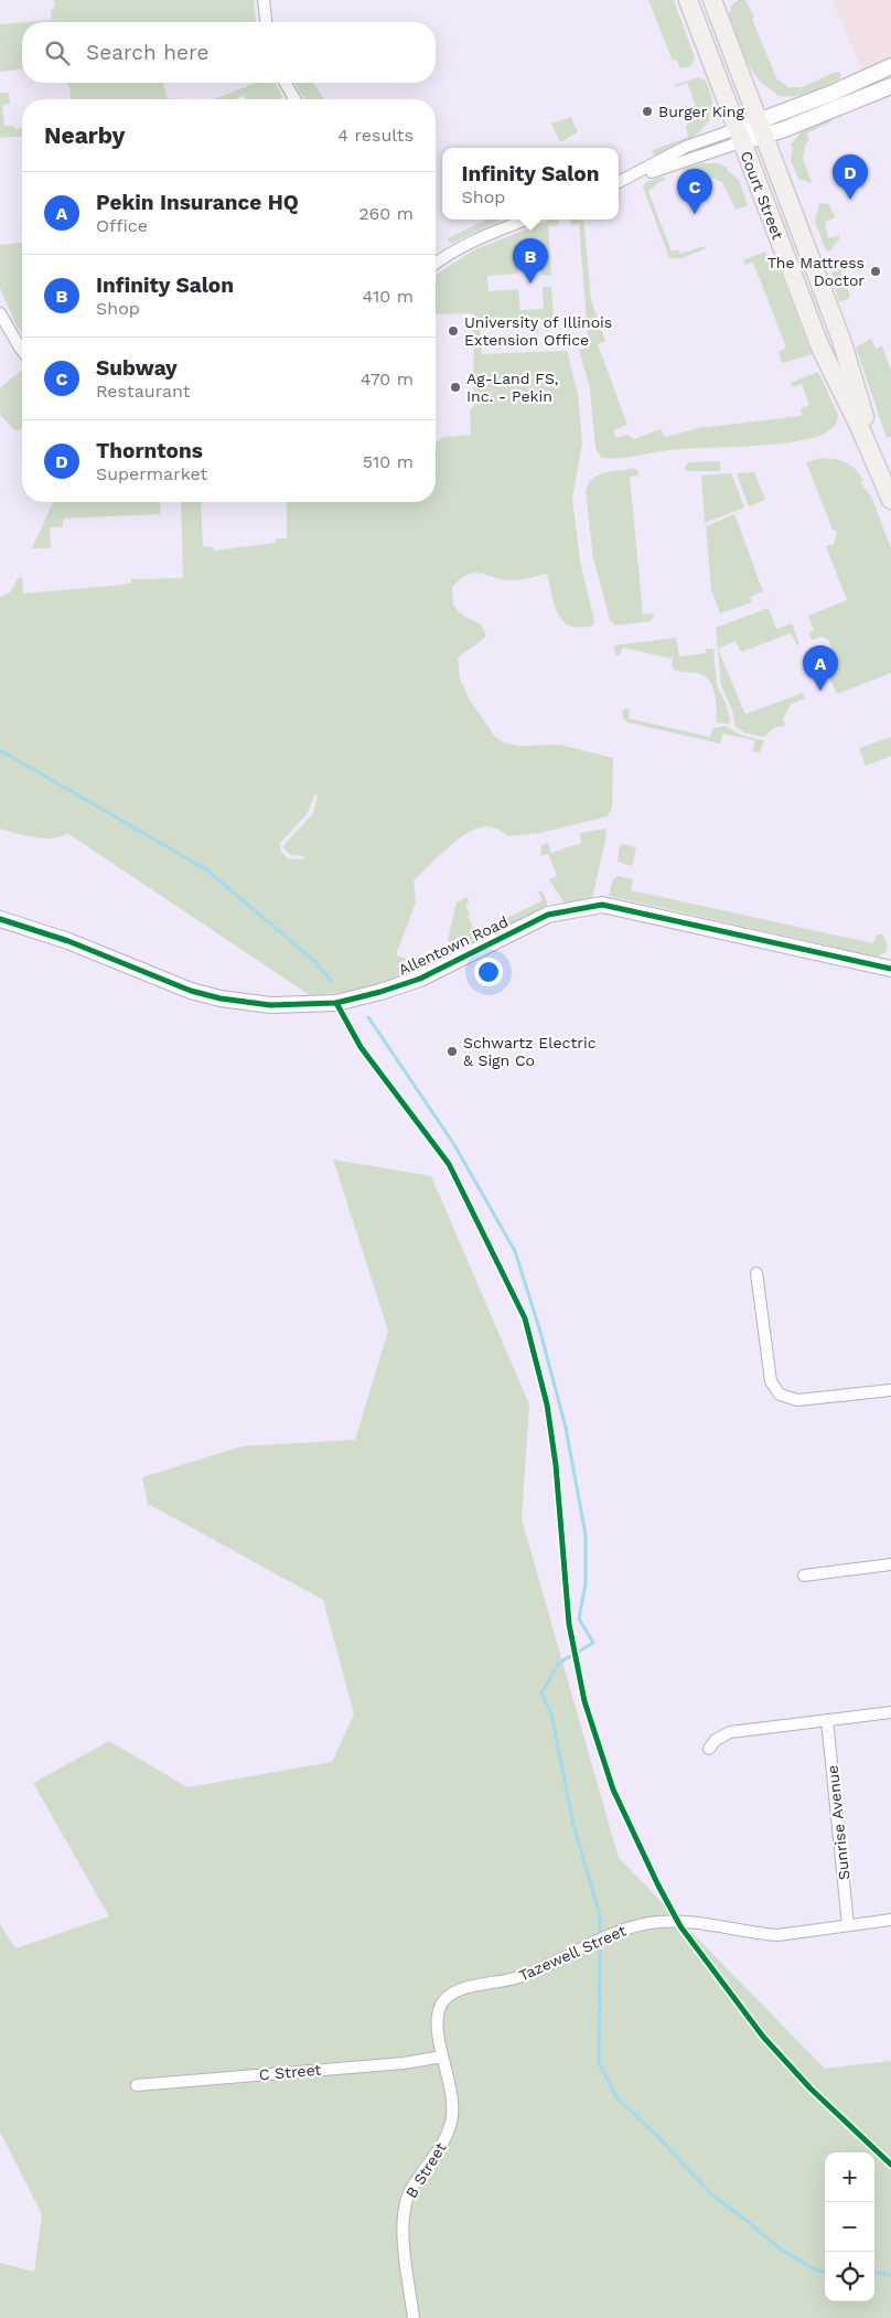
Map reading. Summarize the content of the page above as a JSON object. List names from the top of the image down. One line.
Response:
{"streets":{"main road":["Court Street"],"street":["Allentown Road","Sunrise Avenue","Tazewell Street","C Street","B Street"]},"crossings":[["Sunrise Avenue","Tazewell Street"],["Tazewell Street","C Street"],["Tazewell Street","B Street"],["C Street","B Street"]],"places":["Burger King","The Mattress Doctor","University of Illinois Extension Office","Ag-Land FS, Inc. - Pekin","Schwartz Electric & Sign Co"],"page":{"search":"Search here","heading":["Nearby","4 results"],"popup":["Infinity Salon","Shop"],"pins":["D","C","B","A"],"list":[{"mark":"A","name":"Pekin Insurance HQ","note":"Office","value":"260 m"},{"mark":"B","name":"Infinity Salon","note":"Shop","value":"410 m"},{"mark":"C","name":"Subway","note":"Restaurant","value":"470 m"},{"mark":"D","name":"Thorntons","note":"Supermarket","value":"510 m"}],"map_buttons":["+","−"]}}
